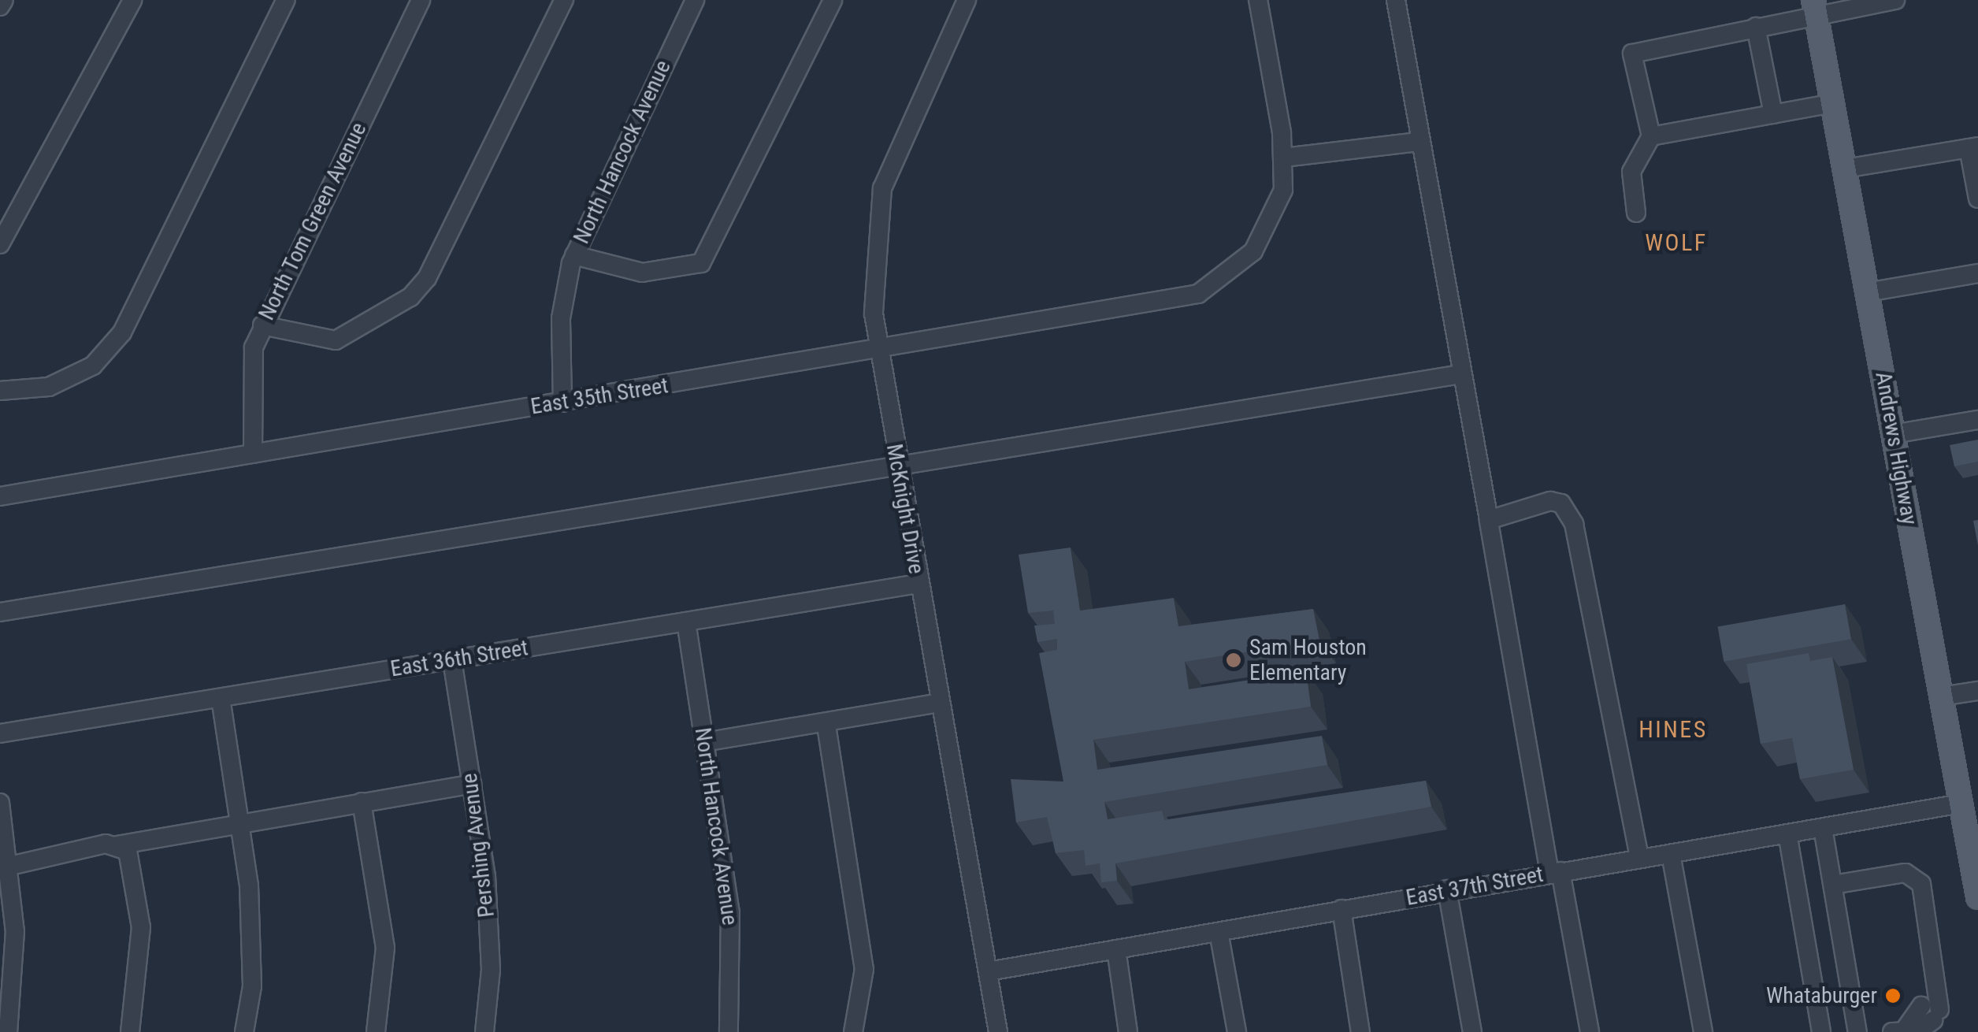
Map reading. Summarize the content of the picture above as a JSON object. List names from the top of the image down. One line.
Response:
{"streets":{"main road":["Andrews Highway"],"street":["North Hancock Avenue","North Tom Green Avenue","East 35th Street","McKnight Drive","East 36th Street","Pershing Avenue","East 37th Street"]},"crossings":[["North Hancock Avenue","East 35th Street"],["North Hancock Avenue","East 36th Street"],["North Tom Green Avenue","East 35th Street"],["East 35th Street","McKnight Drive"],["Andrews Highway","East 37th Street"],["McKnight Drive","East 36th Street"],["McKnight Drive","East 37th Street"],["East 36th Street","Pershing Avenue"]],"districts":["WOLF","HINES"],"places":["Sam Houston Elementary","Whataburger"]}
